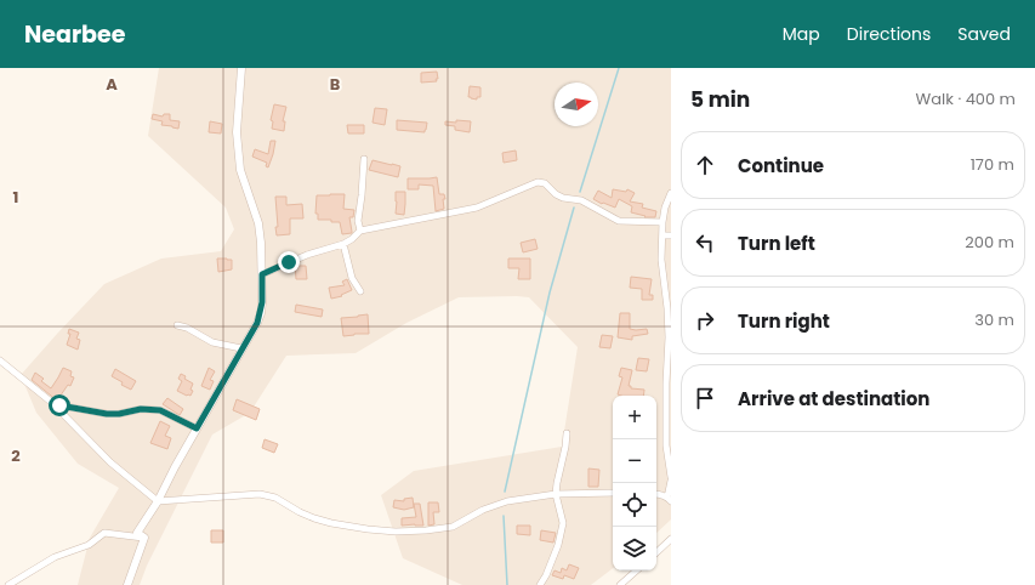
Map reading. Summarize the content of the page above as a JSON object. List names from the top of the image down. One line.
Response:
{"north":"right","page":{"header":"Nearbee","nav":["Map","Directions","Saved"],"heading":["5 min","Walk · 400 m"],"list":[["Continue","170 m"],["Turn left","200 m"],["Turn right","30 m"],"Arrive at destination"],"map_buttons":["+","−"]},"grid":{"columns":["A","B"],"rows":["1","2"]}}
